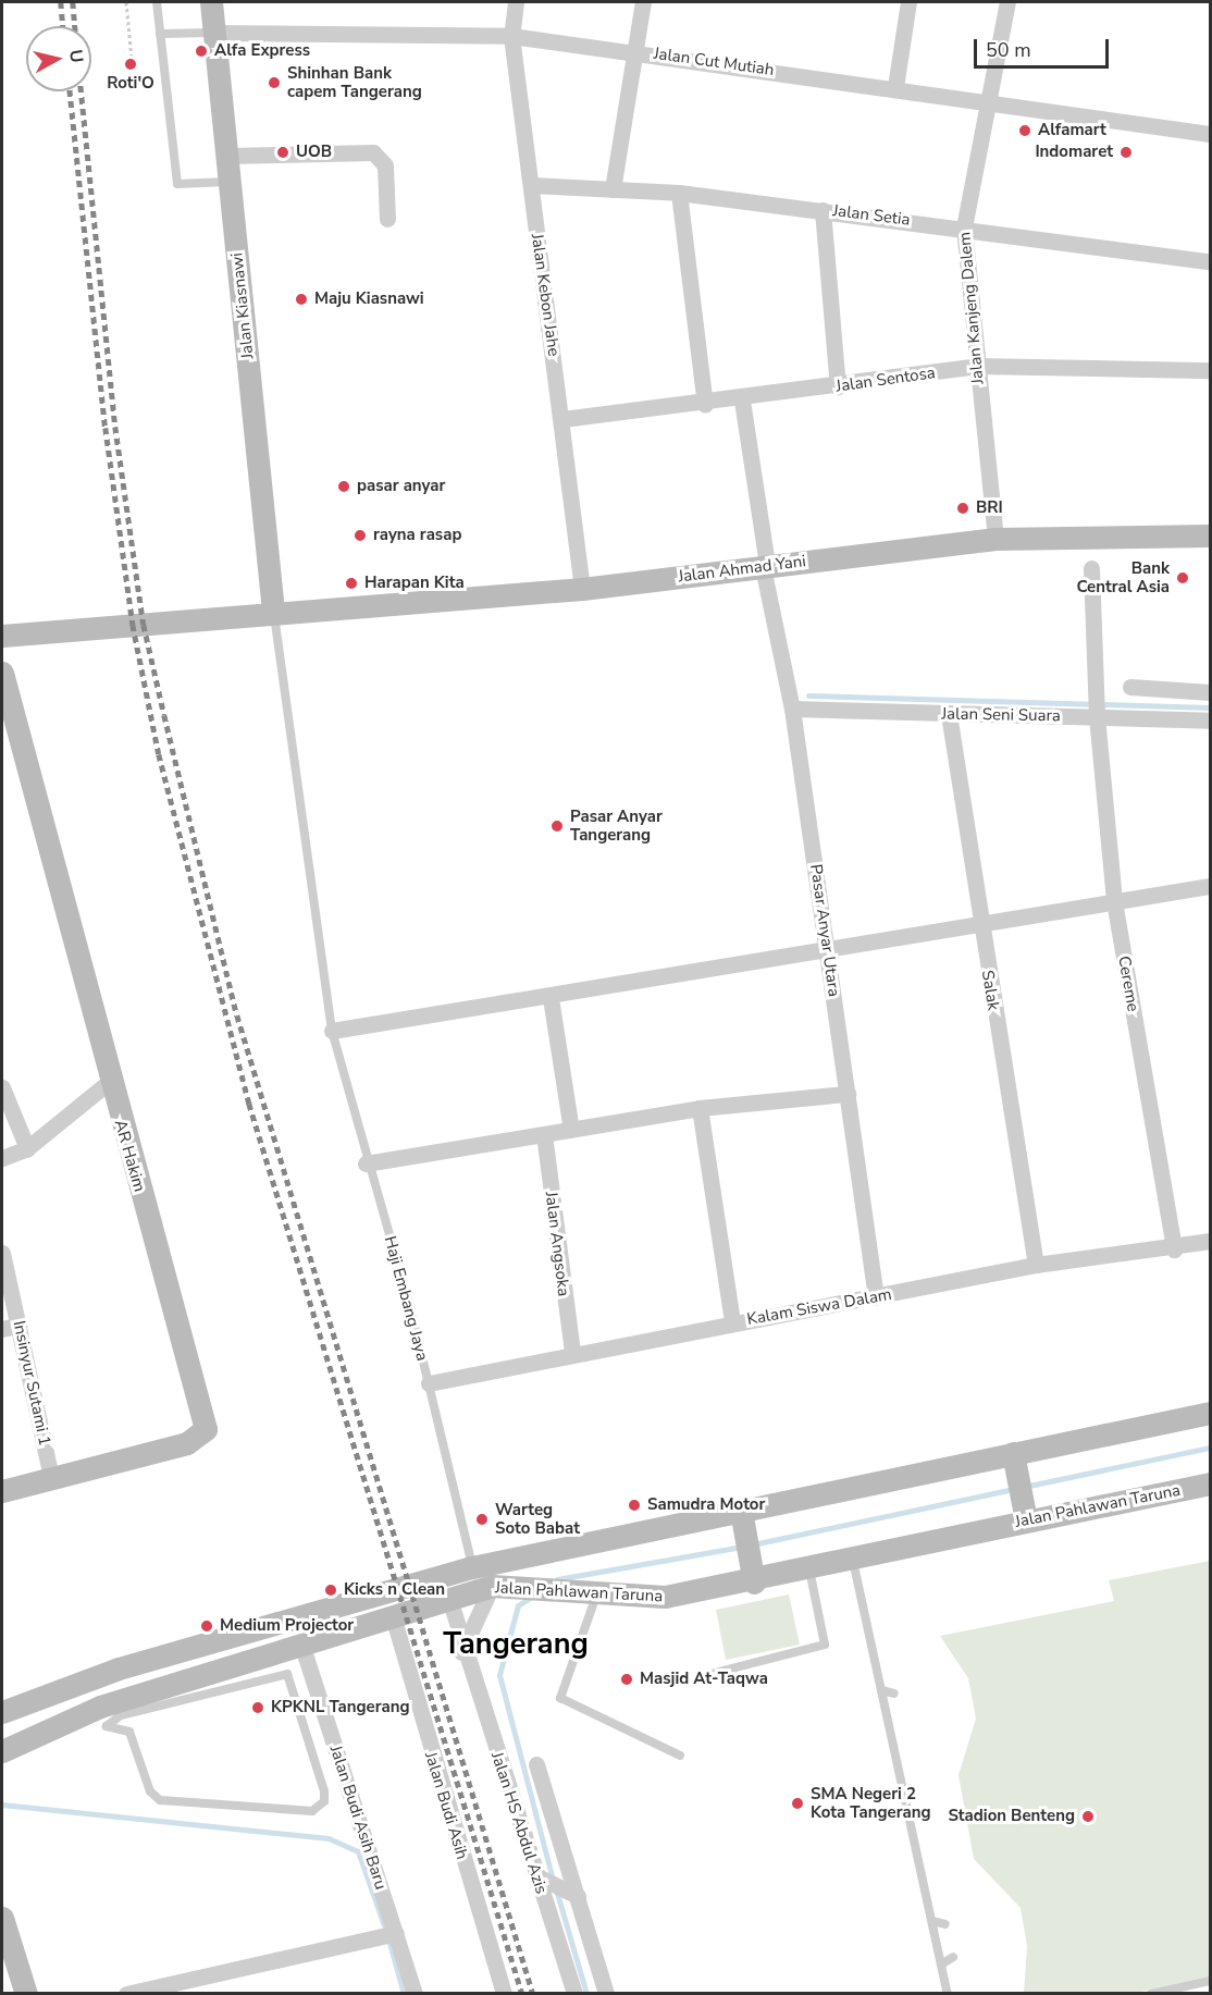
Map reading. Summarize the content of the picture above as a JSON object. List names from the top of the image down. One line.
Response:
{"streets":{"street":["Jalan Cut Mutiah","Jalan Setia","Jalan Kebon Jahe","Jalan Kiasnawi","Jalan Kanjeng Dalem","Jalan Sentosa","Jalan Ahmad Yani","Jalan Seni Suara","Pasar Anyar Utara","Cereme","Salak","AR Hakim","Jalan Angsoka","Kalam Siswa Dalam","Insinyur Sutami 1","Jalan Pahlawan Taruna","Jalan Budi Asih","Jalan Budi Asih Baru","Jalan HS Abdul Azis"],"lane":["Haji Embang Jaya"]},"crossings":[["Jalan Cut Mutiah","Jalan Kebon Jahe"],["Jalan Cut Mutiah","Jalan Kiasnawi"],["Jalan Cut Mutiah","Jalan Kanjeng Dalem"],["Jalan Setia","Jalan Kebon Jahe"],["Jalan Setia","Jalan Kanjeng Dalem"],["Jalan Kebon Jahe","Jalan Sentosa"],["Jalan Kebon Jahe","Jalan Ahmad Yani"],["Jalan Kiasnawi","Jalan Ahmad Yani"],["Jalan Kiasnawi","Haji Embang Jaya"],["Jalan Kanjeng Dalem","Jalan Sentosa"],["Jalan Kanjeng Dalem","Jalan Ahmad Yani"],["Jalan Sentosa","Pasar Anyar Utara"],["Jalan Ahmad Yani","Pasar Anyar Utara"],["Jalan Ahmad Yani","Haji Embang Jaya"],["Jalan Seni Suara","Pasar Anyar Utara"],["Jalan Seni Suara","Cereme"],["Jalan Seni Suara","Salak"],["Pasar Anyar Utara","Kalam Siswa Dalam"],["Cereme","Kalam Siswa Dalam"],["Salak","Kalam Siswa Dalam"],["AR Hakim","Insinyur Sutami 1"],["Jalan Angsoka","Kalam Siswa Dalam"],["Haji Embang Jaya","Kalam Siswa Dalam"],["Haji Embang Jaya","Jalan Pahlawan Taruna"],["Jalan Pahlawan Taruna","Jalan Budi Asih"],["Jalan Pahlawan Taruna","Jalan Budi Asih Baru"],["Jalan Pahlawan Taruna","Jalan HS Abdul Azis"]],"districts":["Tangerang"],"places":["Alfa Express","Roti'O","Shinhan Bank capem Tangerang","Alfamart","UOB","Indomaret","Maju Kiasnawi","pasar anyar","BRI","rayna rasap","Bank Central Asia","Harapan Kita","Pasar Anyar Tangerang","Samudra Motor","Warteg Soto Babat","Kicks n Clean","Medium Projector","Masjid At-Taqwa","KPKNL Tangerang","SMA Negeri 2 Kota Tangerang","Stadion Benteng"],"scale_bar":"50 m","north":"right"}
